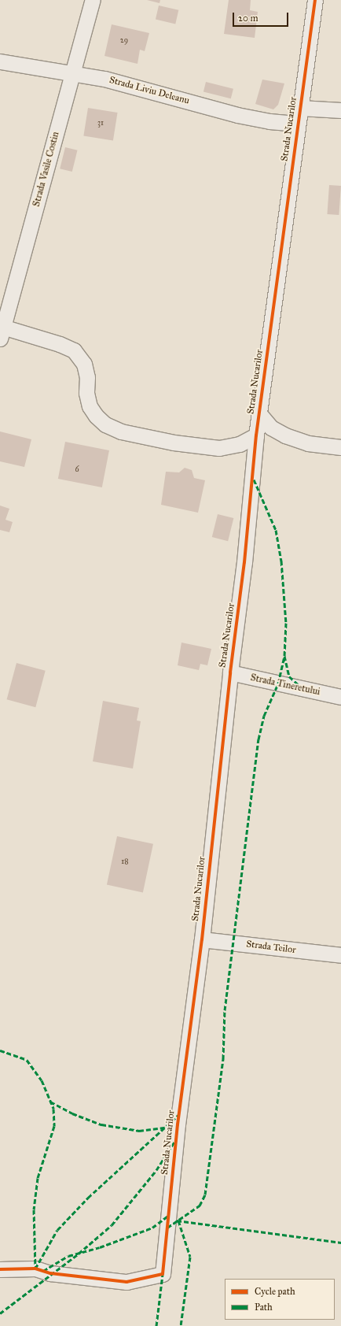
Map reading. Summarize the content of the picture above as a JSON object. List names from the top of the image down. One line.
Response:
{"streets":{"street":["Strada Liviu Deleanu","Strada Nucarilor","Strada Vasile Costin","Strada Tineretului","Strada Teilor"]},"crossings":[["Strada Liviu Deleanu","Strada Nucarilor"],["Strada Liviu Deleanu","Strada Vasile Costin"],["Strada Nucarilor","Strada Tineretului"],["Strada Nucarilor","Strada Teilor"]],"house_numbers":["29","31","6","18"],"legend":["Cycle path","Path"],"scale_bar":"20 m"}
